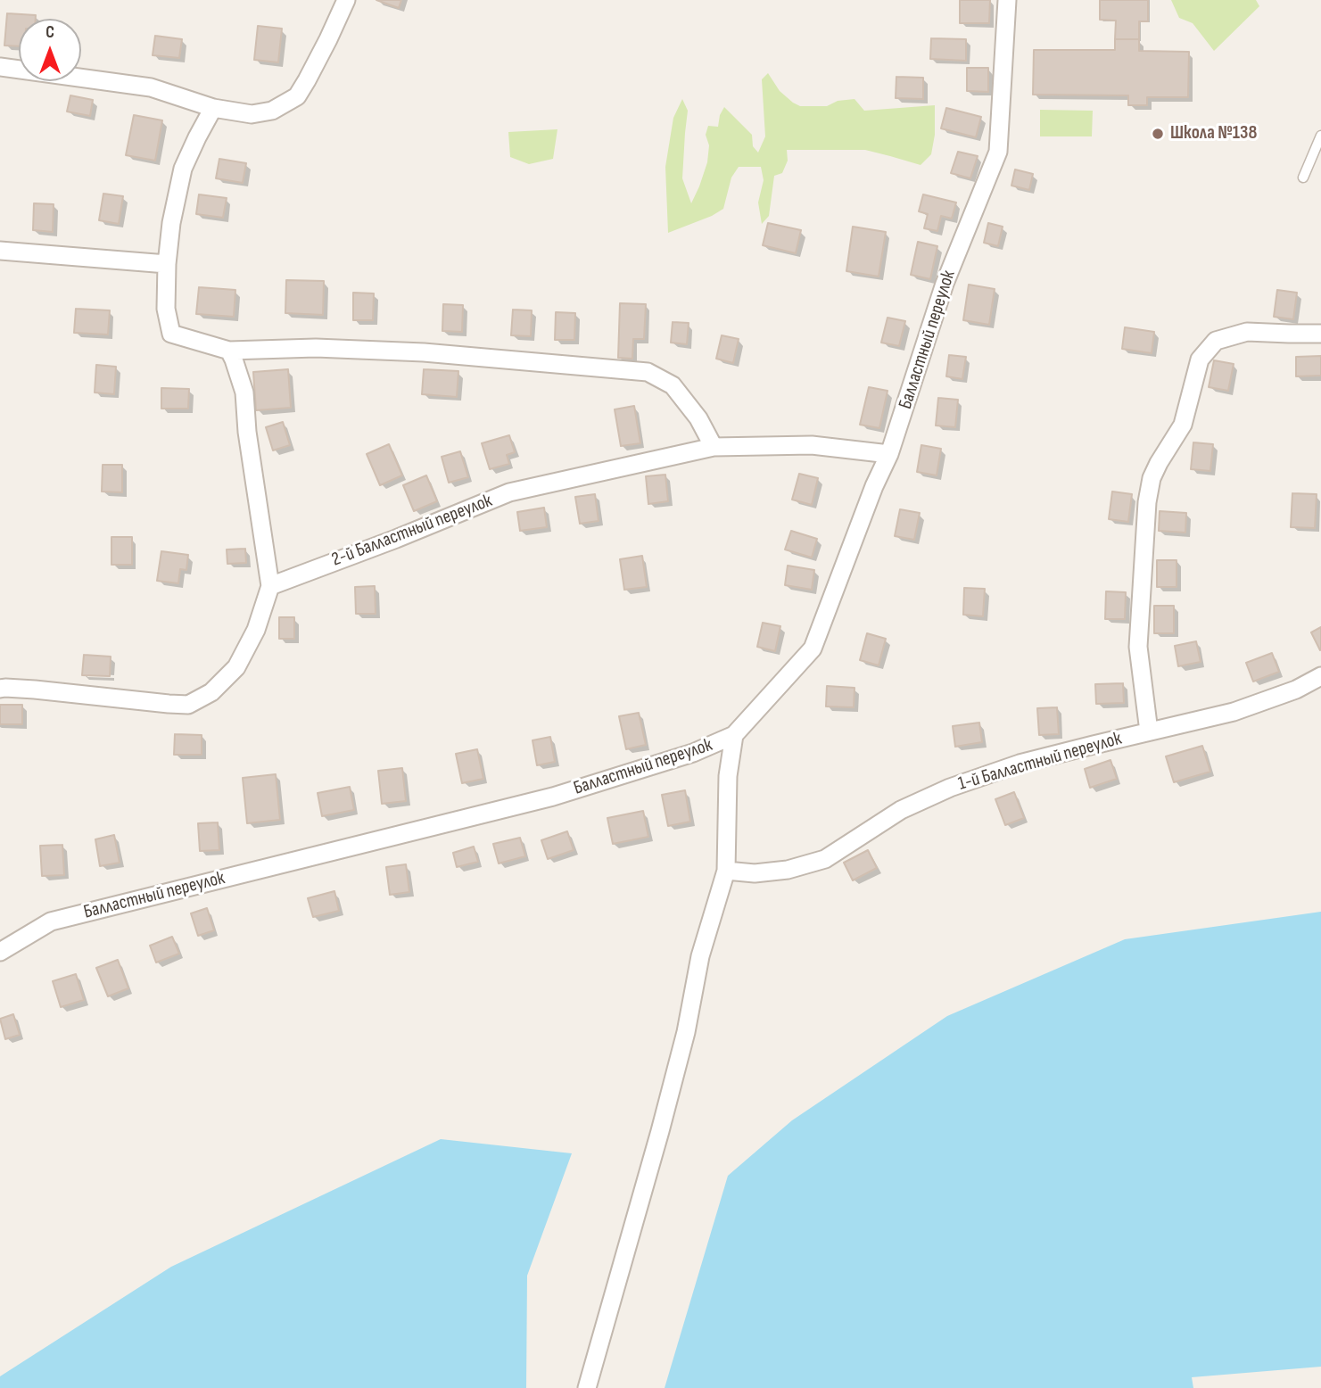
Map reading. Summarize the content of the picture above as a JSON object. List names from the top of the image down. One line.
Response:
{"streets":{"street":["Балластный переулок","2-й Балластный переулок","1-й Балластный переулок"]},"crossings":[["Балластный переулок","2-й Балластный переулок"]],"places":["Школа №138"],"north":"top"}
